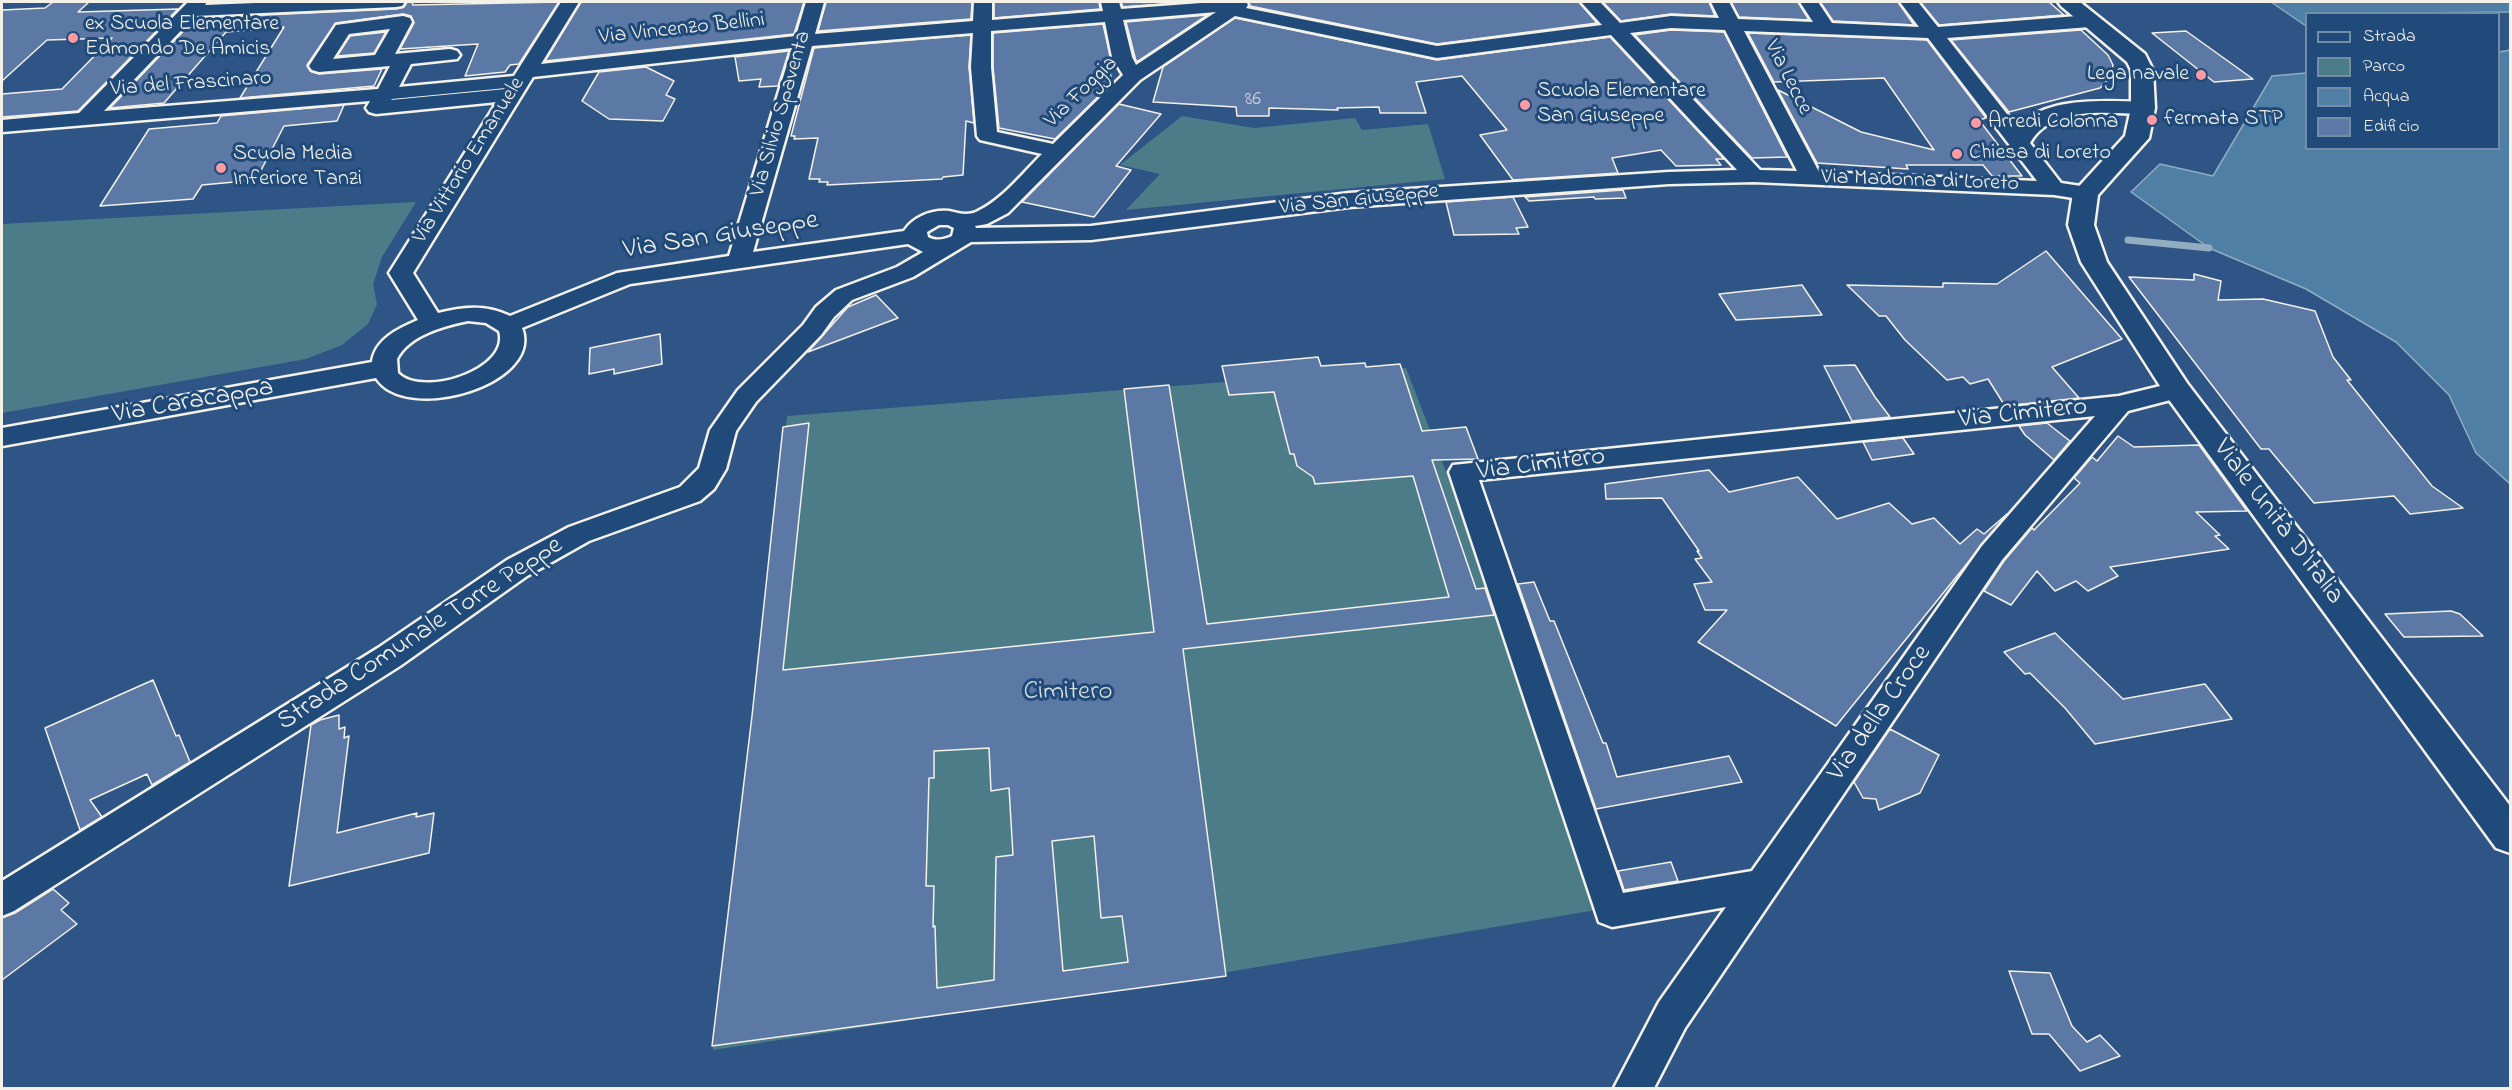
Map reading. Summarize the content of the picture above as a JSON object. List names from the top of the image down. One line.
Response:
{"streets":{"street":["Via Vincenzo Bellini","Via Lecce","Via del Frascinaro","Via Foggia","Via Silvio Spaventa","Via Vittorio Emanuele","Via Madonna di Loreto","Via San Giuseppe","Via Caracappa","Via Cimitero","Viale Unità D'Italia","Strada Comunale Torre Peppe","Via della Croce"]},"crossings":[["Via Vincenzo Bellini","Via Lecce"],["Via Vincenzo Bellini","Via del Frascinaro"],["Via Vincenzo Bellini","Via Foggia"],["Via Vincenzo Bellini","Via Silvio Spaventa"],["Via Vincenzo Bellini","Via Vittorio Emanuele"],["Via Lecce","Via Madonna di Loreto"],["Via del Frascinaro","Via Vittorio Emanuele"],["Via Foggia","Via San Giuseppe"],["Via Foggia","Strada Comunale Torre Peppe"],["Via Silvio Spaventa","Via San Giuseppe"],["Via Madonna di Loreto","Via San Giuseppe"],["Via Madonna di Loreto","Viale Unità D'Italia"],["Via San Giuseppe","Strada Comunale Torre Peppe"],["Via Cimitero","Via della Croce"]],"parks":["Cimitero"],"places":["ex Scuola Elementare Edmondo De Amicis","Lega navale","Scuola Elementare San Giuseppe","fermata STP","Arredi Colonna","Chiesa di Loreto","Scuola Media Inferiore Tanzi"],"house_numbers":["86"],"legend":["Strada","Parco","Acqua","Edificio"]}
